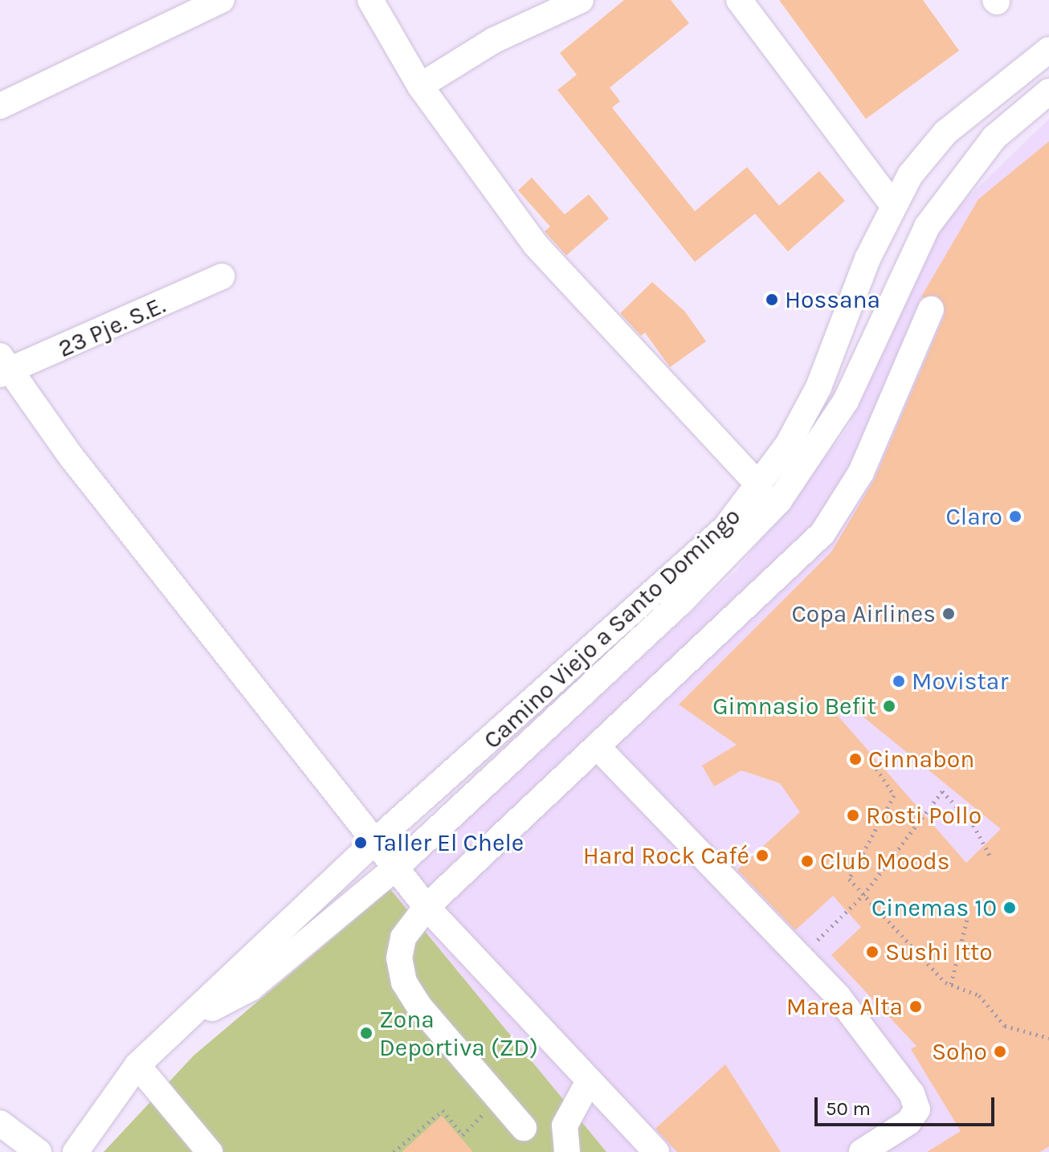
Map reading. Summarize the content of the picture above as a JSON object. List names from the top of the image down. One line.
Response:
{"streets":{"street":["23 Pje. S.E.","Camino Viejo a Santo Domingo"]},"places":["Hossana","Claro","Copa Airlines","Movistar","Gimnasio Befit","Cinnabon","Rosti Pollo","Taller El Chele","Hard Rock Café","Club Moods","Cinemas 10","Sushi Itto","Marea Alta","Zona Deportiva (ZD)","Soho"],"scale_bar":"50 m"}
